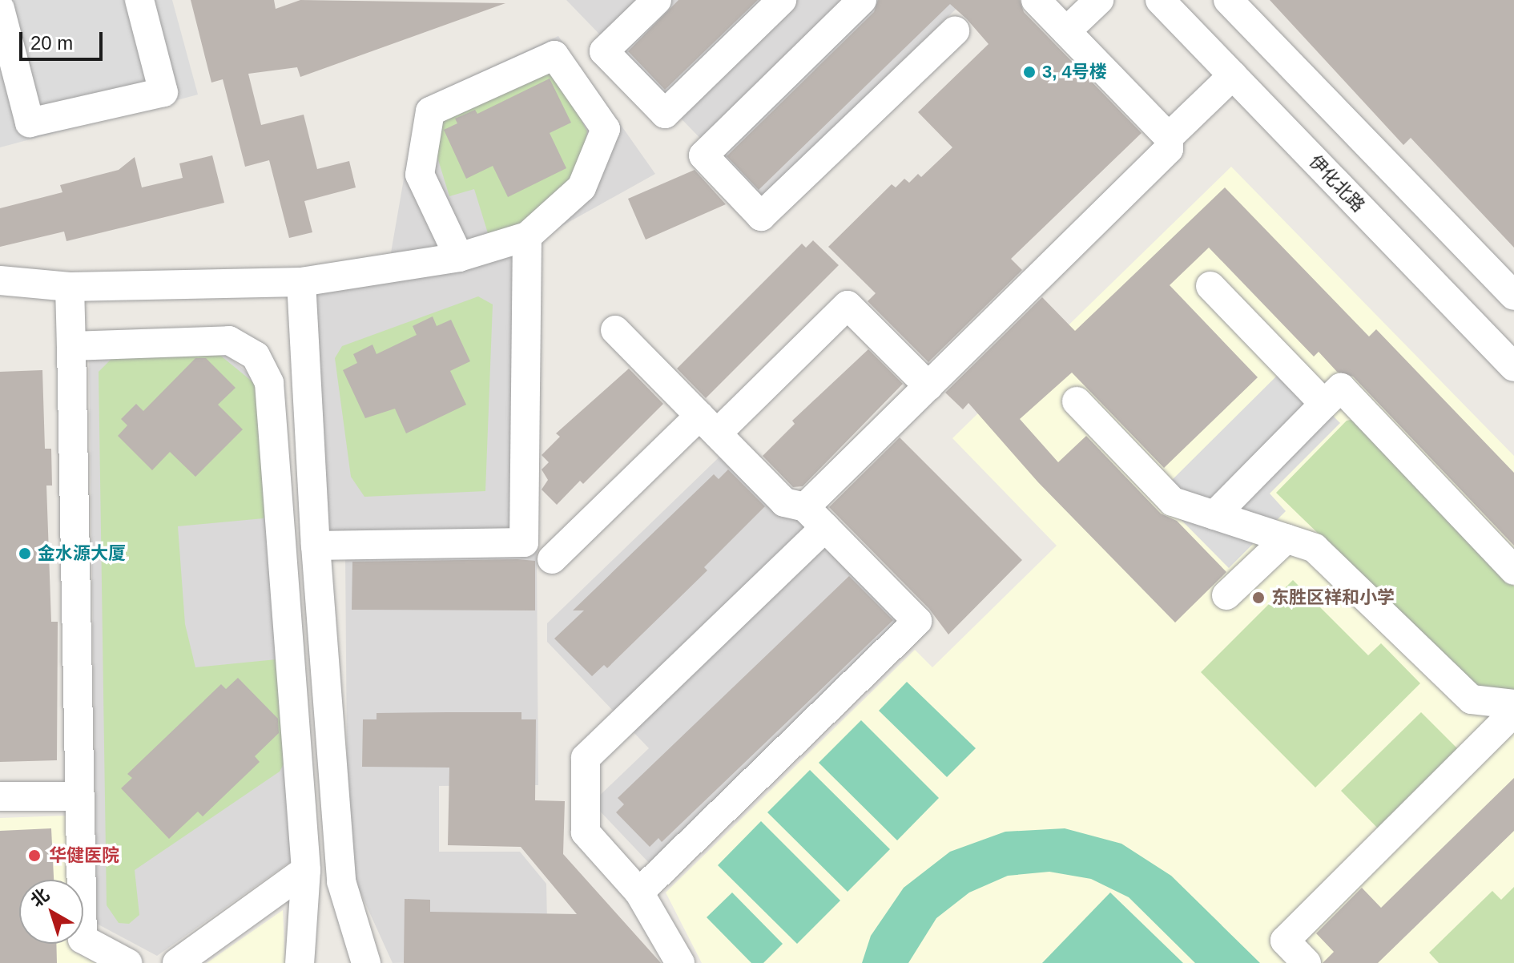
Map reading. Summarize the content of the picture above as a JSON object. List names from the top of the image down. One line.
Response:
{"streets":{"street":["伊化北路"]},"places":["3, 4号楼","金水源大厦","东胜区祥和小学","华健医院"],"scale_bar":"20 m","north":"top left"}
